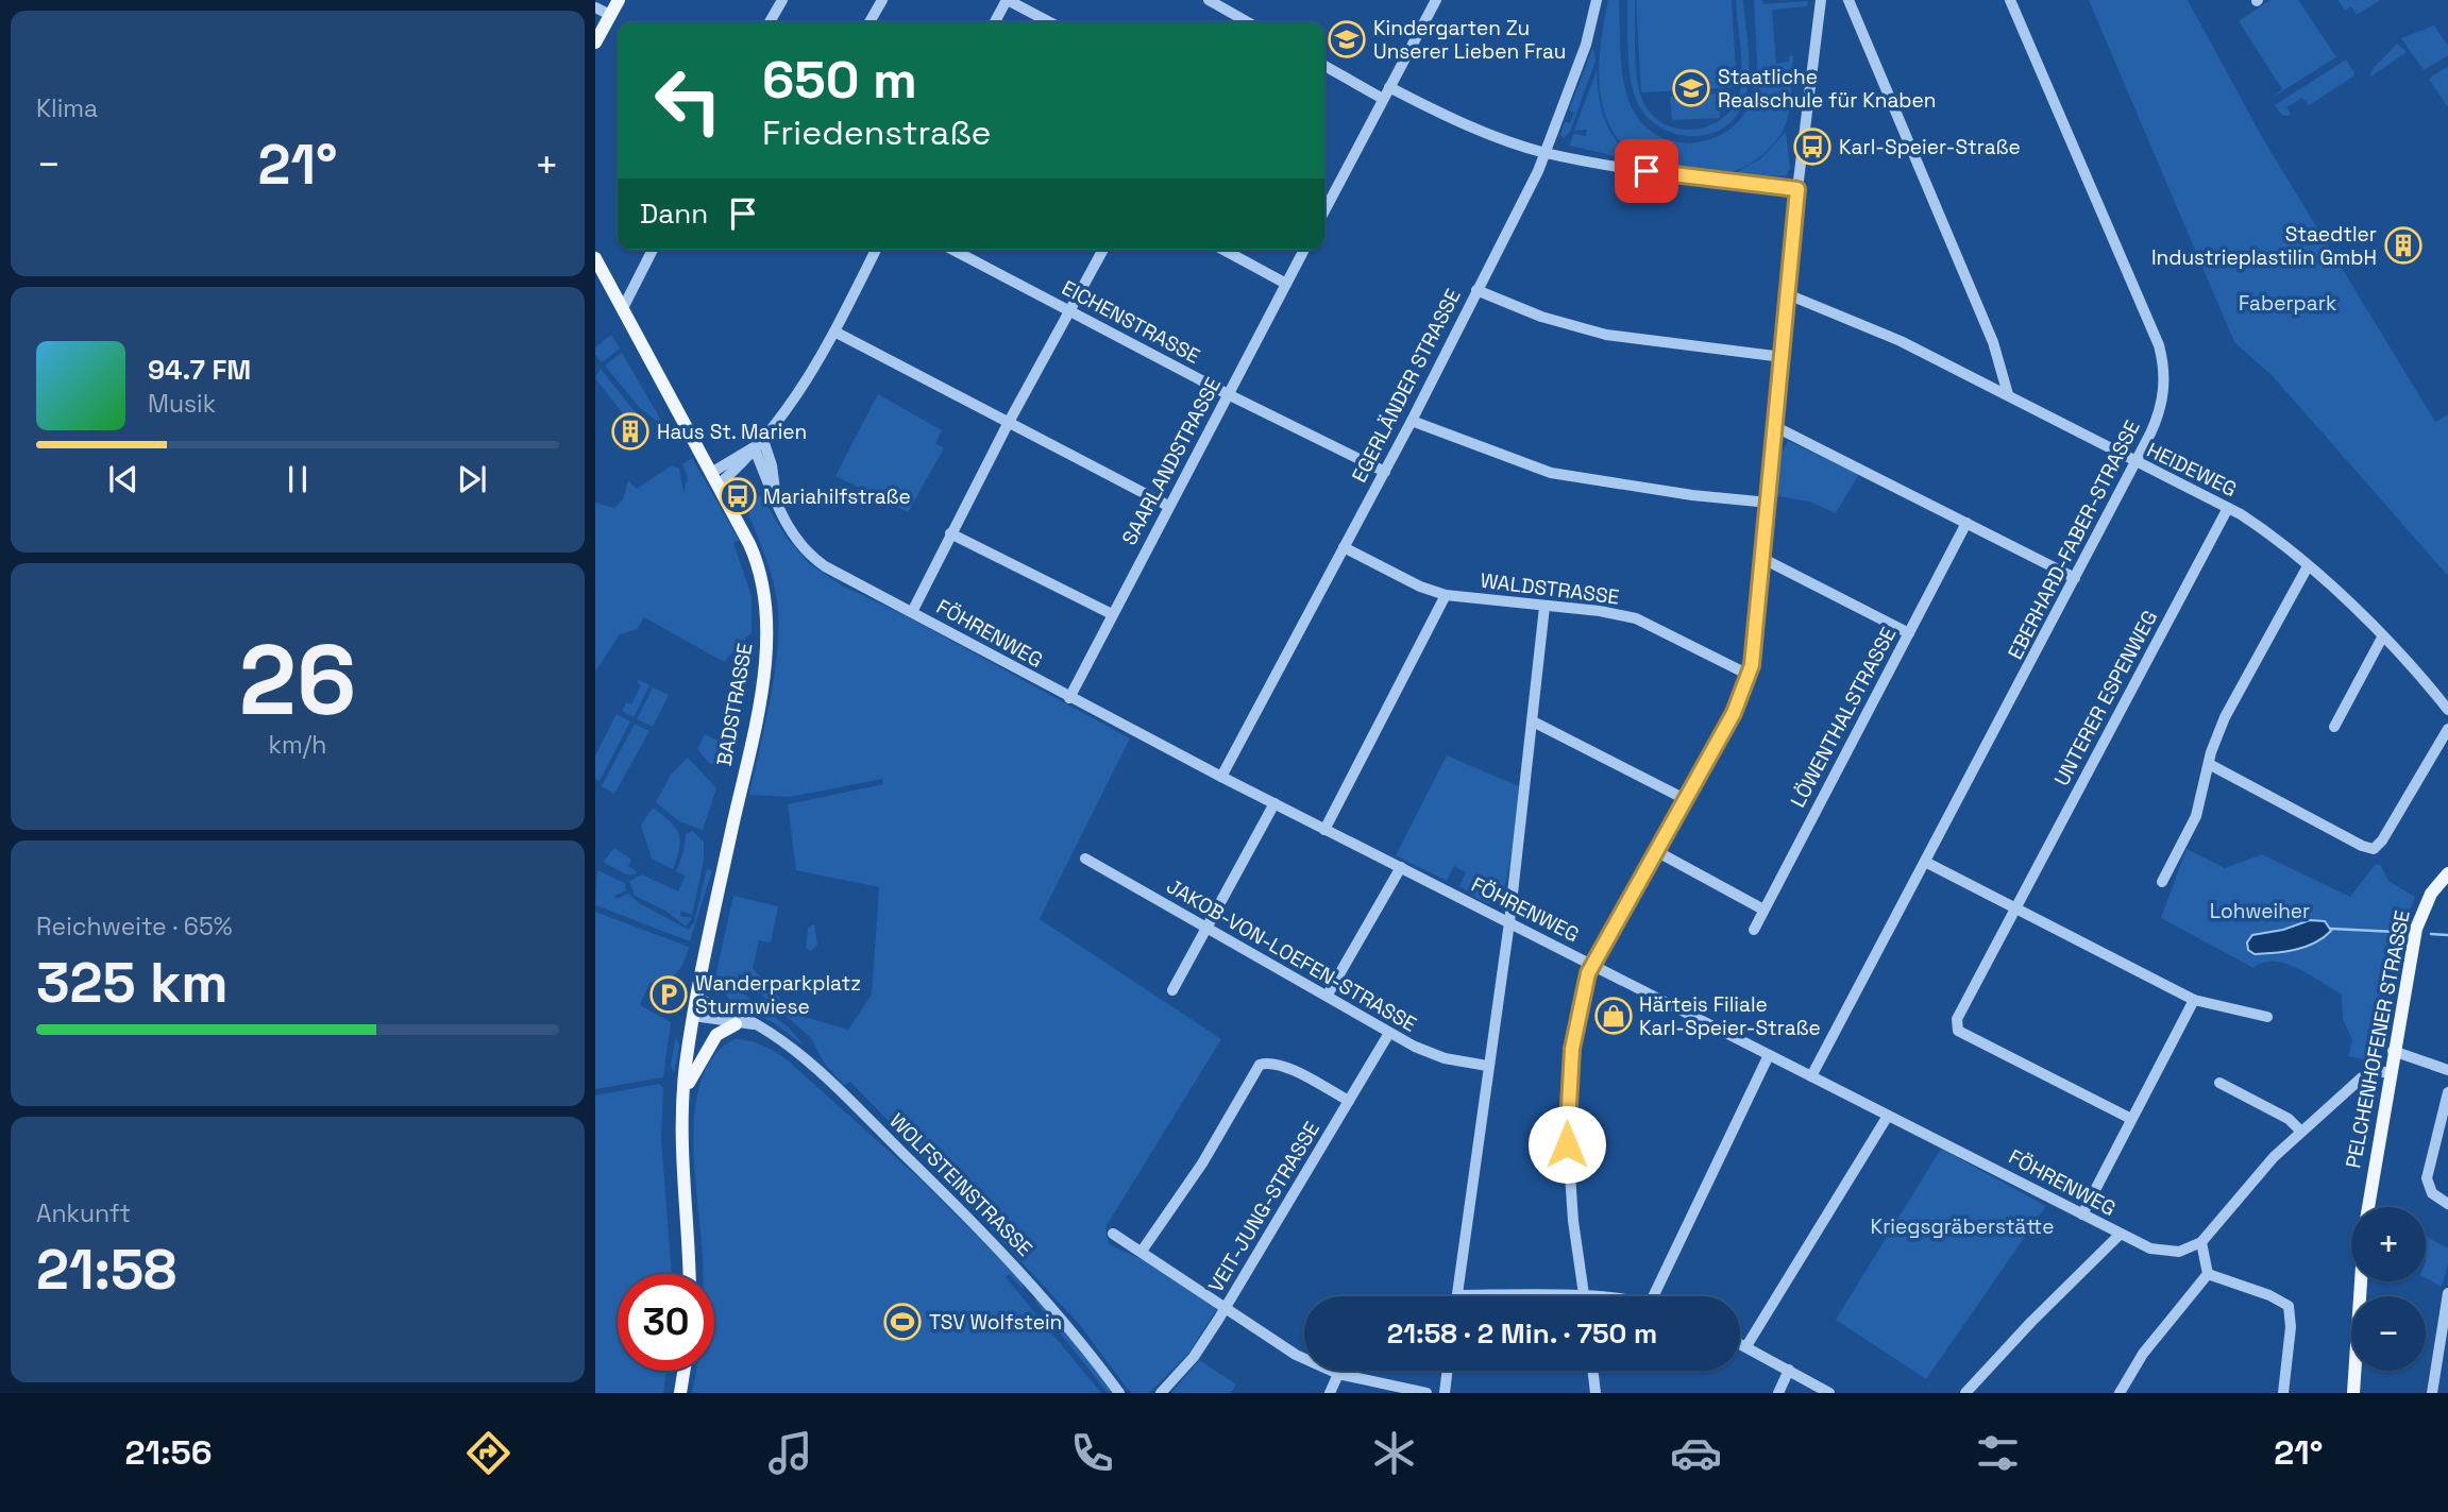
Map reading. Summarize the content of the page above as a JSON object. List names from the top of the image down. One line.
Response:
{"streets":{"main road":["BADSTRASSE","PELCHENHOFENER STRASSE"],"street":["EICHENSTRASSE","EGERLÄNDER STRASSE","SAARLANDSTRASSE","HEIDEWEG","EBERHARD-FABER-STRASSE","WALDSTRASSE","FÖHRENWEG","UNTERER ESPENWEG","LÖWENTHALSTRASSE","JAKOB-VON-LOEFEN-STRASSE","WOLFSTEINSTRASSE","VEIT-JUNG-STRASSE"]},"crossings":[["EICHENSTRASSE","EGERLÄNDER STRASSE"],["EICHENSTRASSE","SAARLANDSTRASSE"],["EGERLÄNDER STRASSE","WALDSTRASSE"],["EGERLÄNDER STRASSE","FÖHRENWEG"],["SAARLANDSTRASSE","FÖHRENWEG"],["HEIDEWEG","EBERHARD-FABER-STRASSE"],["HEIDEWEG","UNTERER ESPENWEG"],["EBERHARD-FABER-STRASSE","FÖHRENWEG"],["BADSTRASSE","WOLFSTEINSTRASSE"],["JAKOB-VON-LOEFEN-STRASSE","VEIT-JUNG-STRASSE"]],"parks":["Faberpark","Lohweiher","Kriegsgräberstätte"],"places":{"school or university":["Kindergarten Zu Unserer Lieben Frau","Staatliche Realschule für Knaben"],"bus stop":["Karl-Speier-Straße","Mariahilfstraße"],"building":["Staedtler Industrieplastilin GmbH","Haus St. Marien"],"parking":["Wanderparkplatz Sturmwiese"],"shop":["Härteis Filiale Karl-Speier-Straße"],"sports":["TSV Wolfstein"]},"page":{"tile":["Klima",["26","km/h"],["Reichweite · 65%","325 km"],["Ankunft","21:58"]],"turn":["650 m","Friedenstraße"],"heat":["−","21°","+"],"then":"Dann","song":["94.7 FM","Musik"],"map_buttons":["+","−"],"limit":"30","trip":"21:58 · 2 Min. · 750 m","tabs":["21:56","21°"]}}
